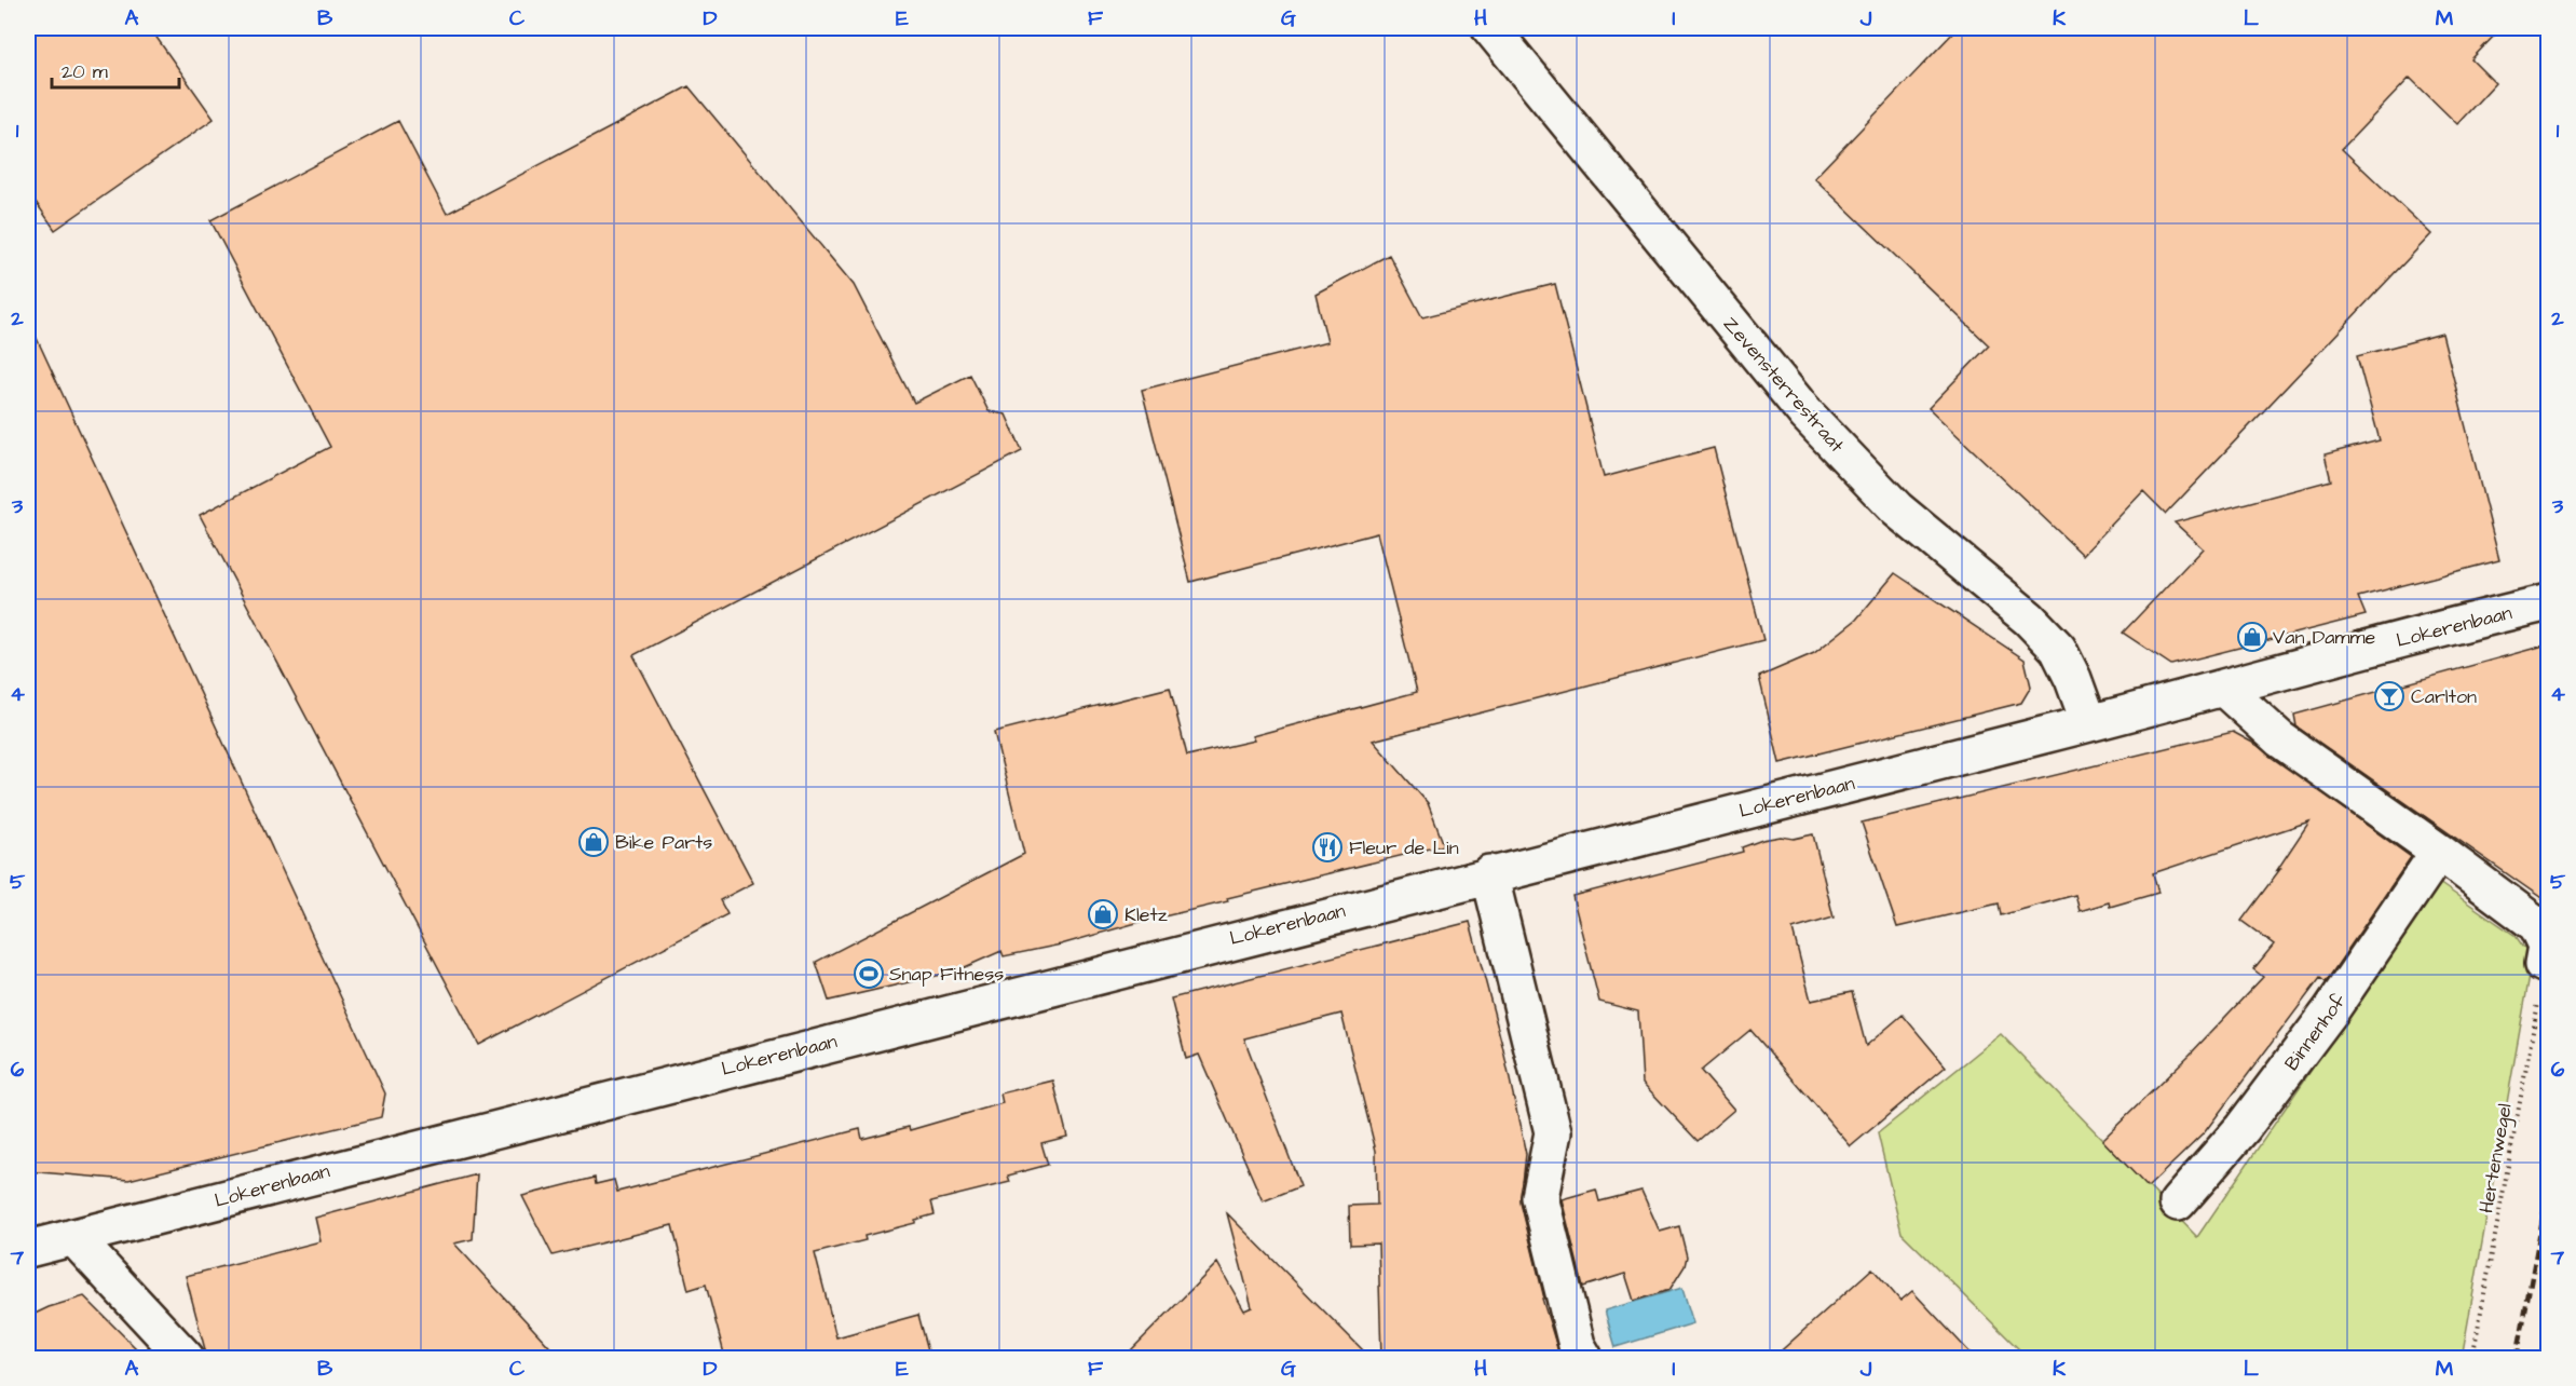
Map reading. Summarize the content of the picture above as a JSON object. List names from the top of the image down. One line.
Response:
{"streets":{"street":["Zevensterrestraat","Lokerenbaan","Binnenhof"],"path":["Hertenwegel"]},"crossings":[["Zevensterrestraat","Lokerenbaan"]],"places":{"shop":["Van Damme","Bike Parts","Kletz"],"bar":["Carlton"],"restaurant":["Fleur de Lin"],"sports":["Snap Fitness"]},"scale_bar":"20 m","grid":{"columns":["A","B","C","D","E","F","G","H","I","J","K","L","M"],"rows":["1","2","3","4","5","6","7"]}}
